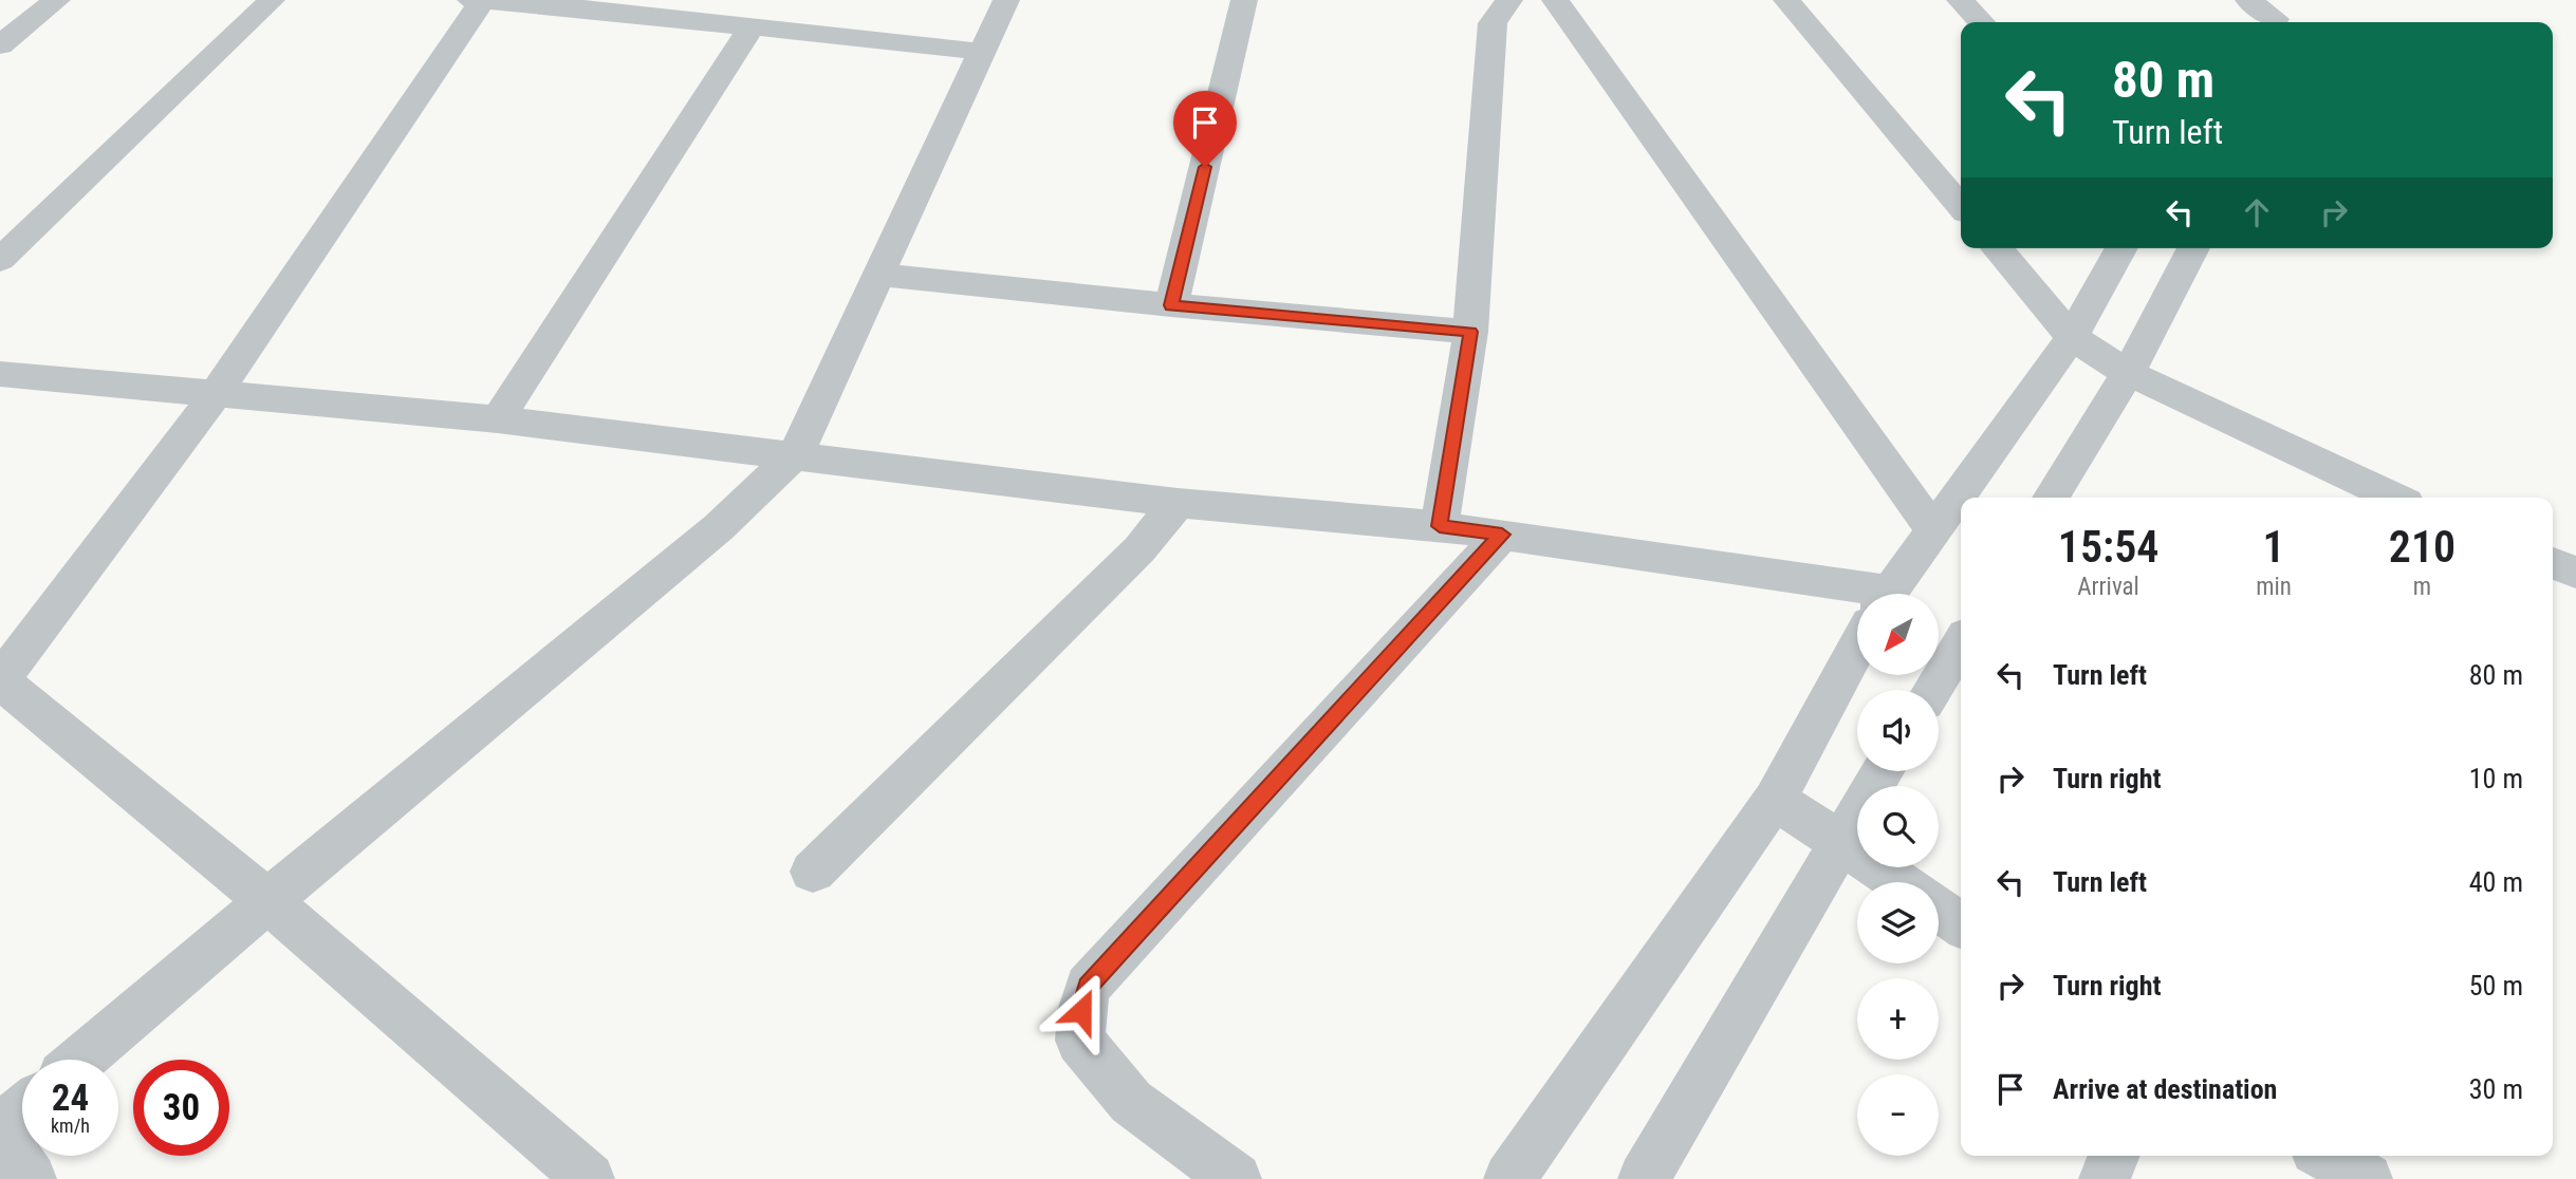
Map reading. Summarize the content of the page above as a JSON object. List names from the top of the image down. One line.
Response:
{"north":"bottom left","page":{"turn":["80 m","Turn left"],"eta":["15:54","Arrival","1","min","210","m"],"map_buttons":["+","−"],"list":[{"name":"Turn left","value":"80 m"},{"name":"Turn right","value":"10 m"},{"name":"Turn left","value":"40 m"},{"name":"Turn right","value":"50 m"},{"name":"Arrive at destination","value":"30 m"}],"speed":"24 km/h","limit":"30"}}
